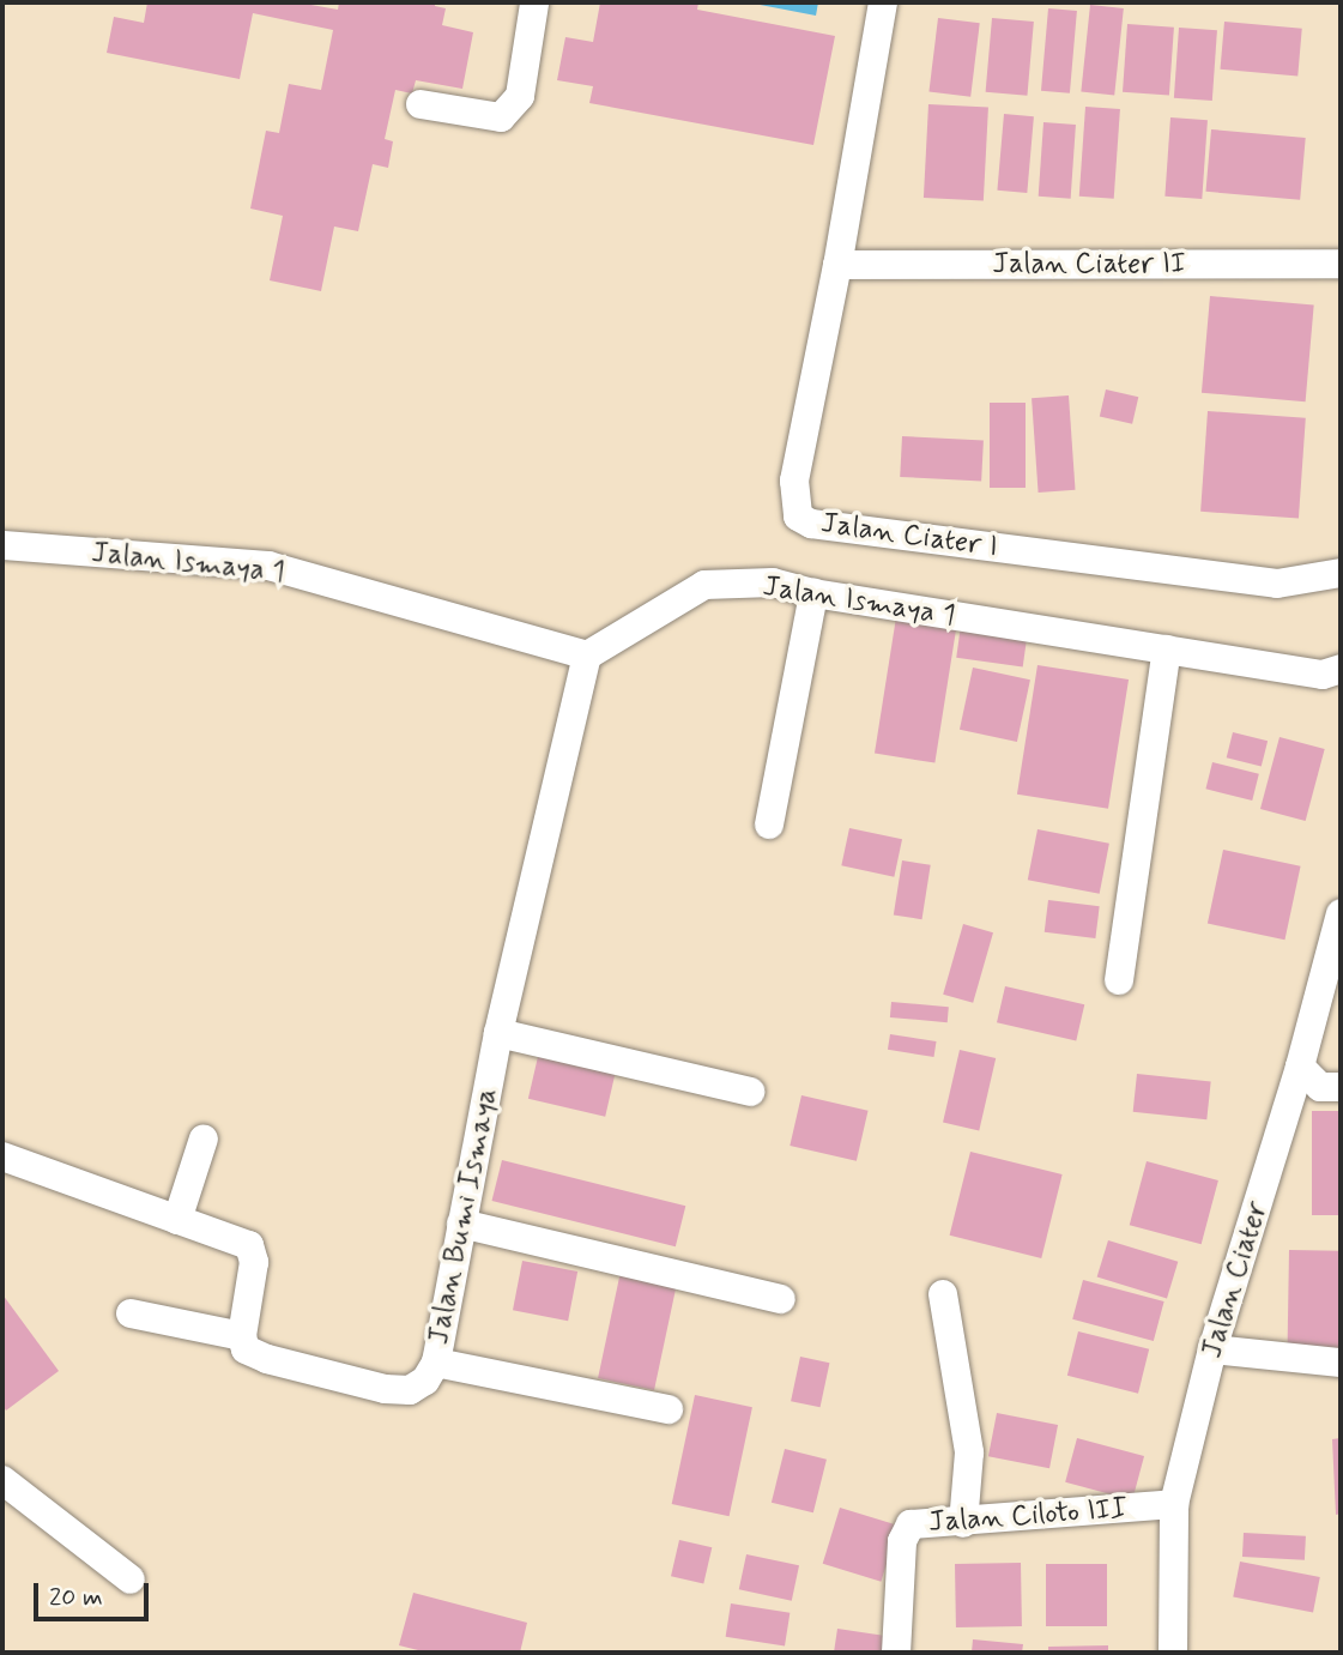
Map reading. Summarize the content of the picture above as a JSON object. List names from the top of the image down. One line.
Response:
{"streets":{"street":["Jalan Ciater II","Jalan Ciater I","Jalan Ismaya 1","Jalan Bumi Ismaya","Jalan Ciater","Jalan Ciloto III"]},"crossings":[["Jalan Ciater II","Jalan Ciater I"],["Jalan Ismaya 1","Jalan Bumi Ismaya"],["Jalan Ciater","Jalan Ciloto III"]],"scale_bar":"20 m"}
